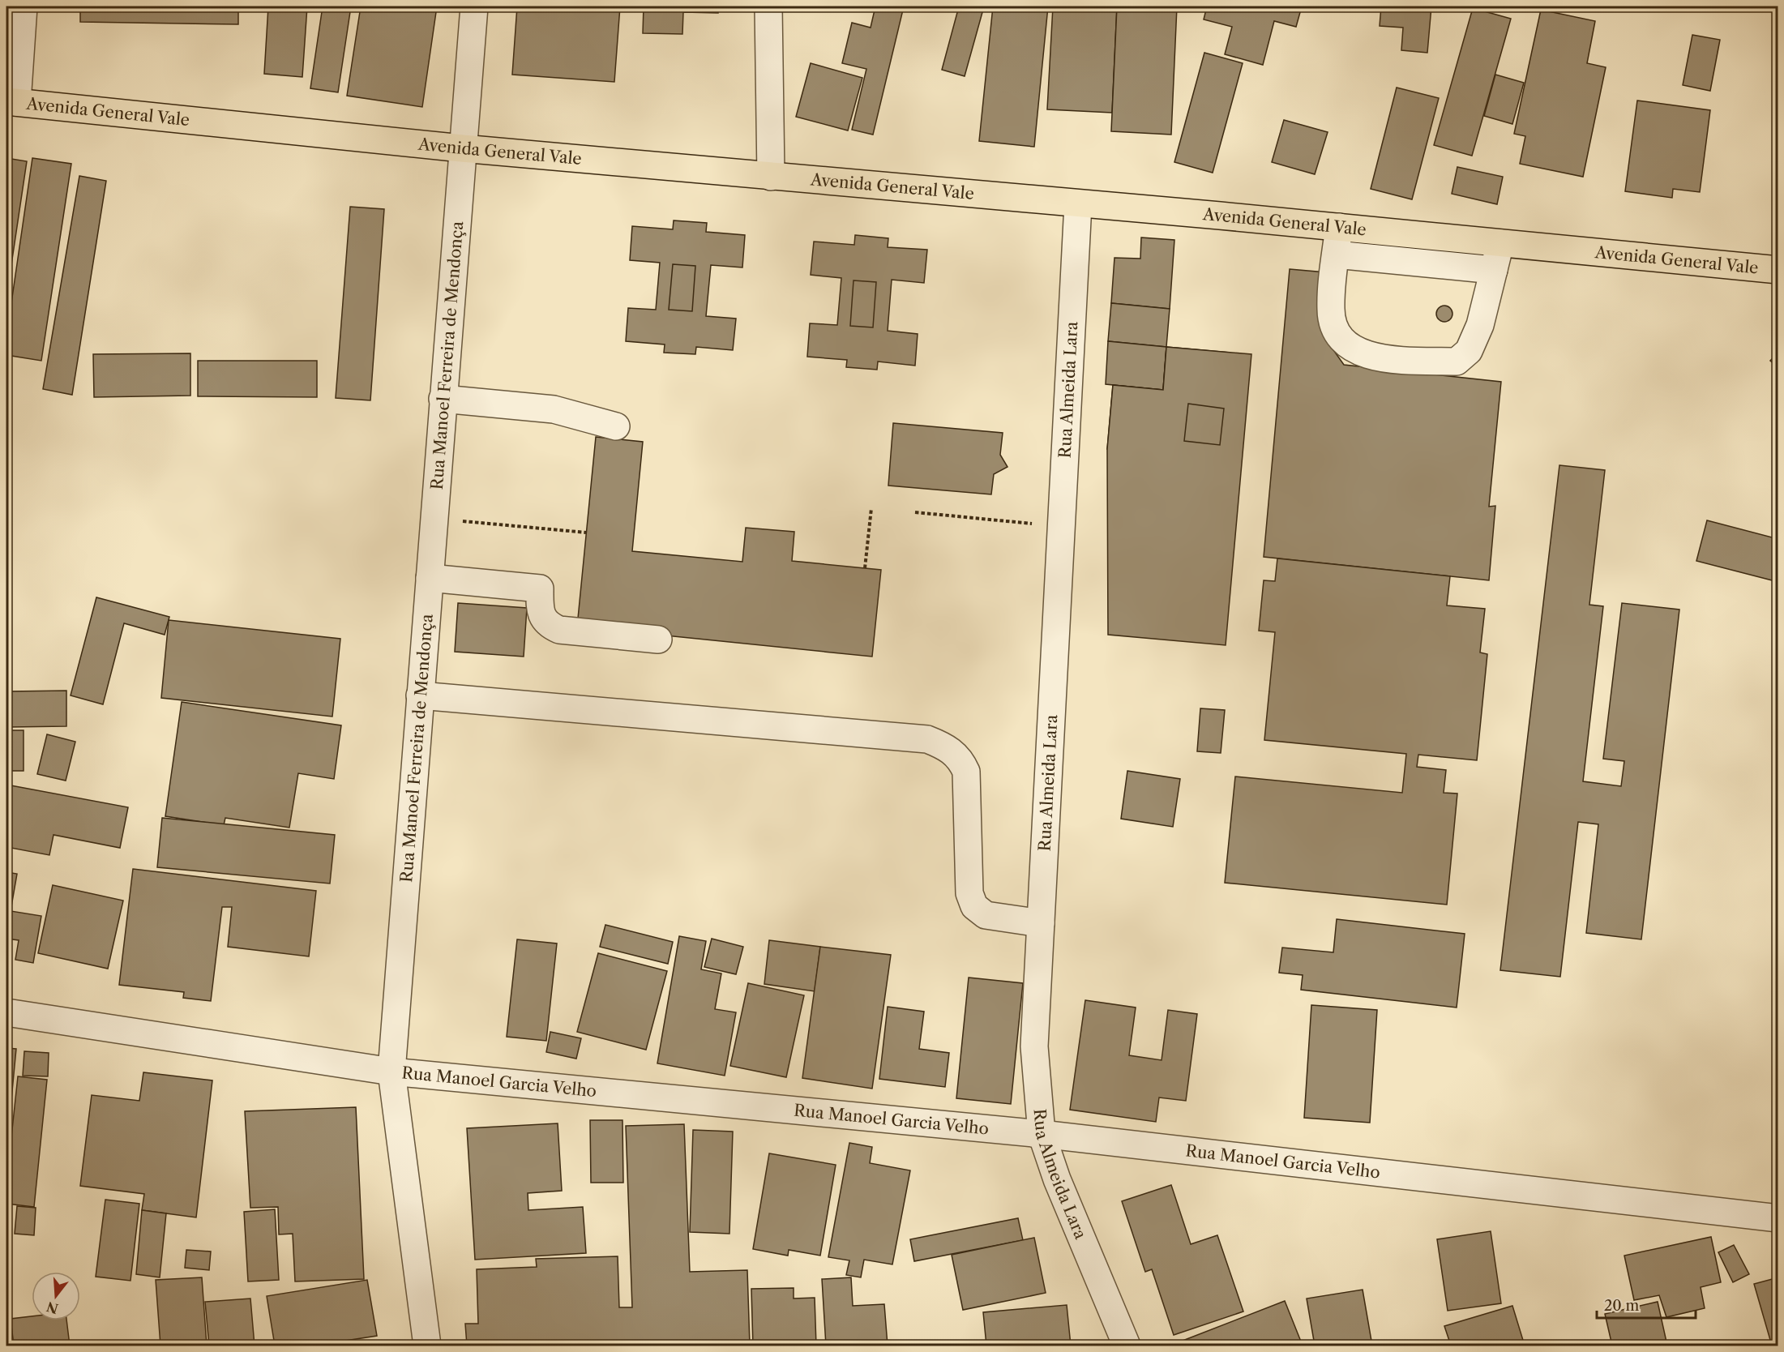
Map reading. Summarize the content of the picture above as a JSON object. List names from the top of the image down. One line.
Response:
{"streets":{"main road":["Avenida General Vale"],"street":["Rua Manoel Ferreira de Mendonça","Rua Almeida Lara","Rua Manoel Garcia Velho"]},"crossings":[["Avenida General Vale","Rua Manoel Ferreira de Mendonça"],["Avenida General Vale","Rua Almeida Lara"],["Rua Manoel Ferreira de Mendonça","Rua Manoel Garcia Velho"],["Rua Almeida Lara","Rua Manoel Garcia Velho"]],"scale_bar":"20 m","north":"bottom"}
